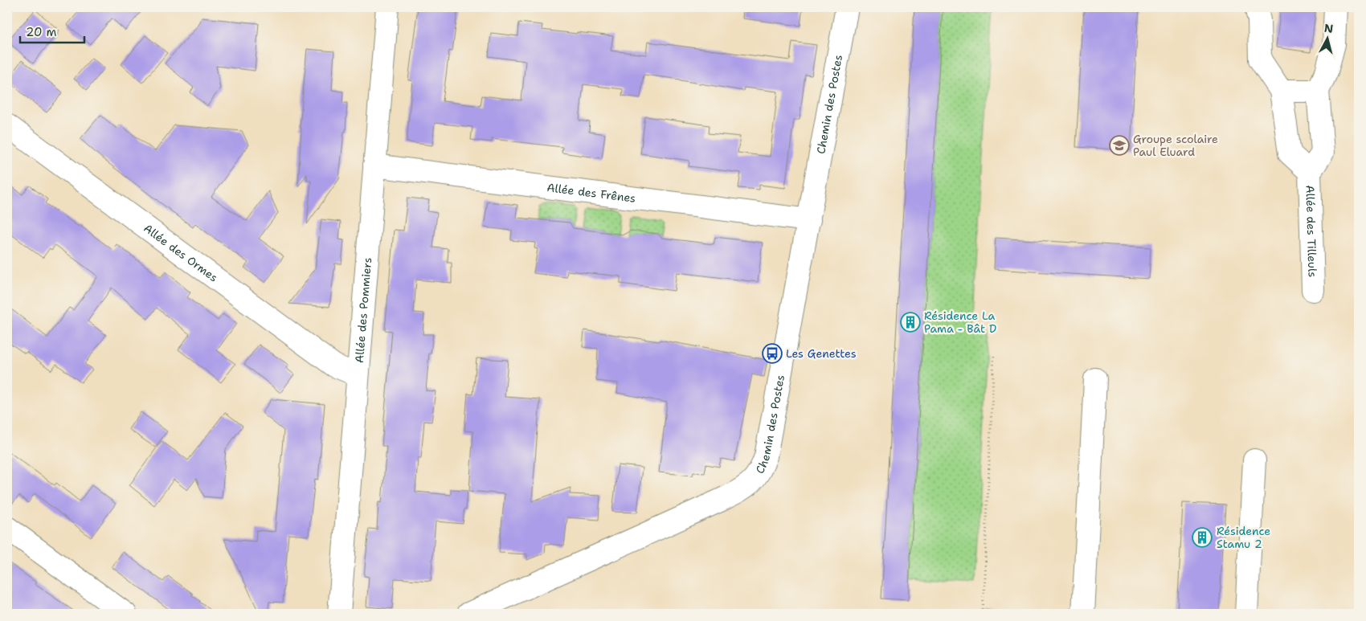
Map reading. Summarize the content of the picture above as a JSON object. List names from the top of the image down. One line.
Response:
{"streets":{"street":["Chemin des Postes","Allée des Frênes","Allée des Tilleuls","Allée des Ormes","Allée des Pommiers"]},"crossings":[["Chemin des Postes","Allée des Frênes"],["Allée des Frênes","Allée des Pommiers"],["Allée des Ormes","Allée des Pommiers"]],"places":{"school or university":["Groupe scolaire Paul Eluard"],"building":["Résidence La Pama - Bât D","Résidence Stamu 2"],"bus stop":["Les Genettes"]},"scale_bar":"20 m","north":"top"}
